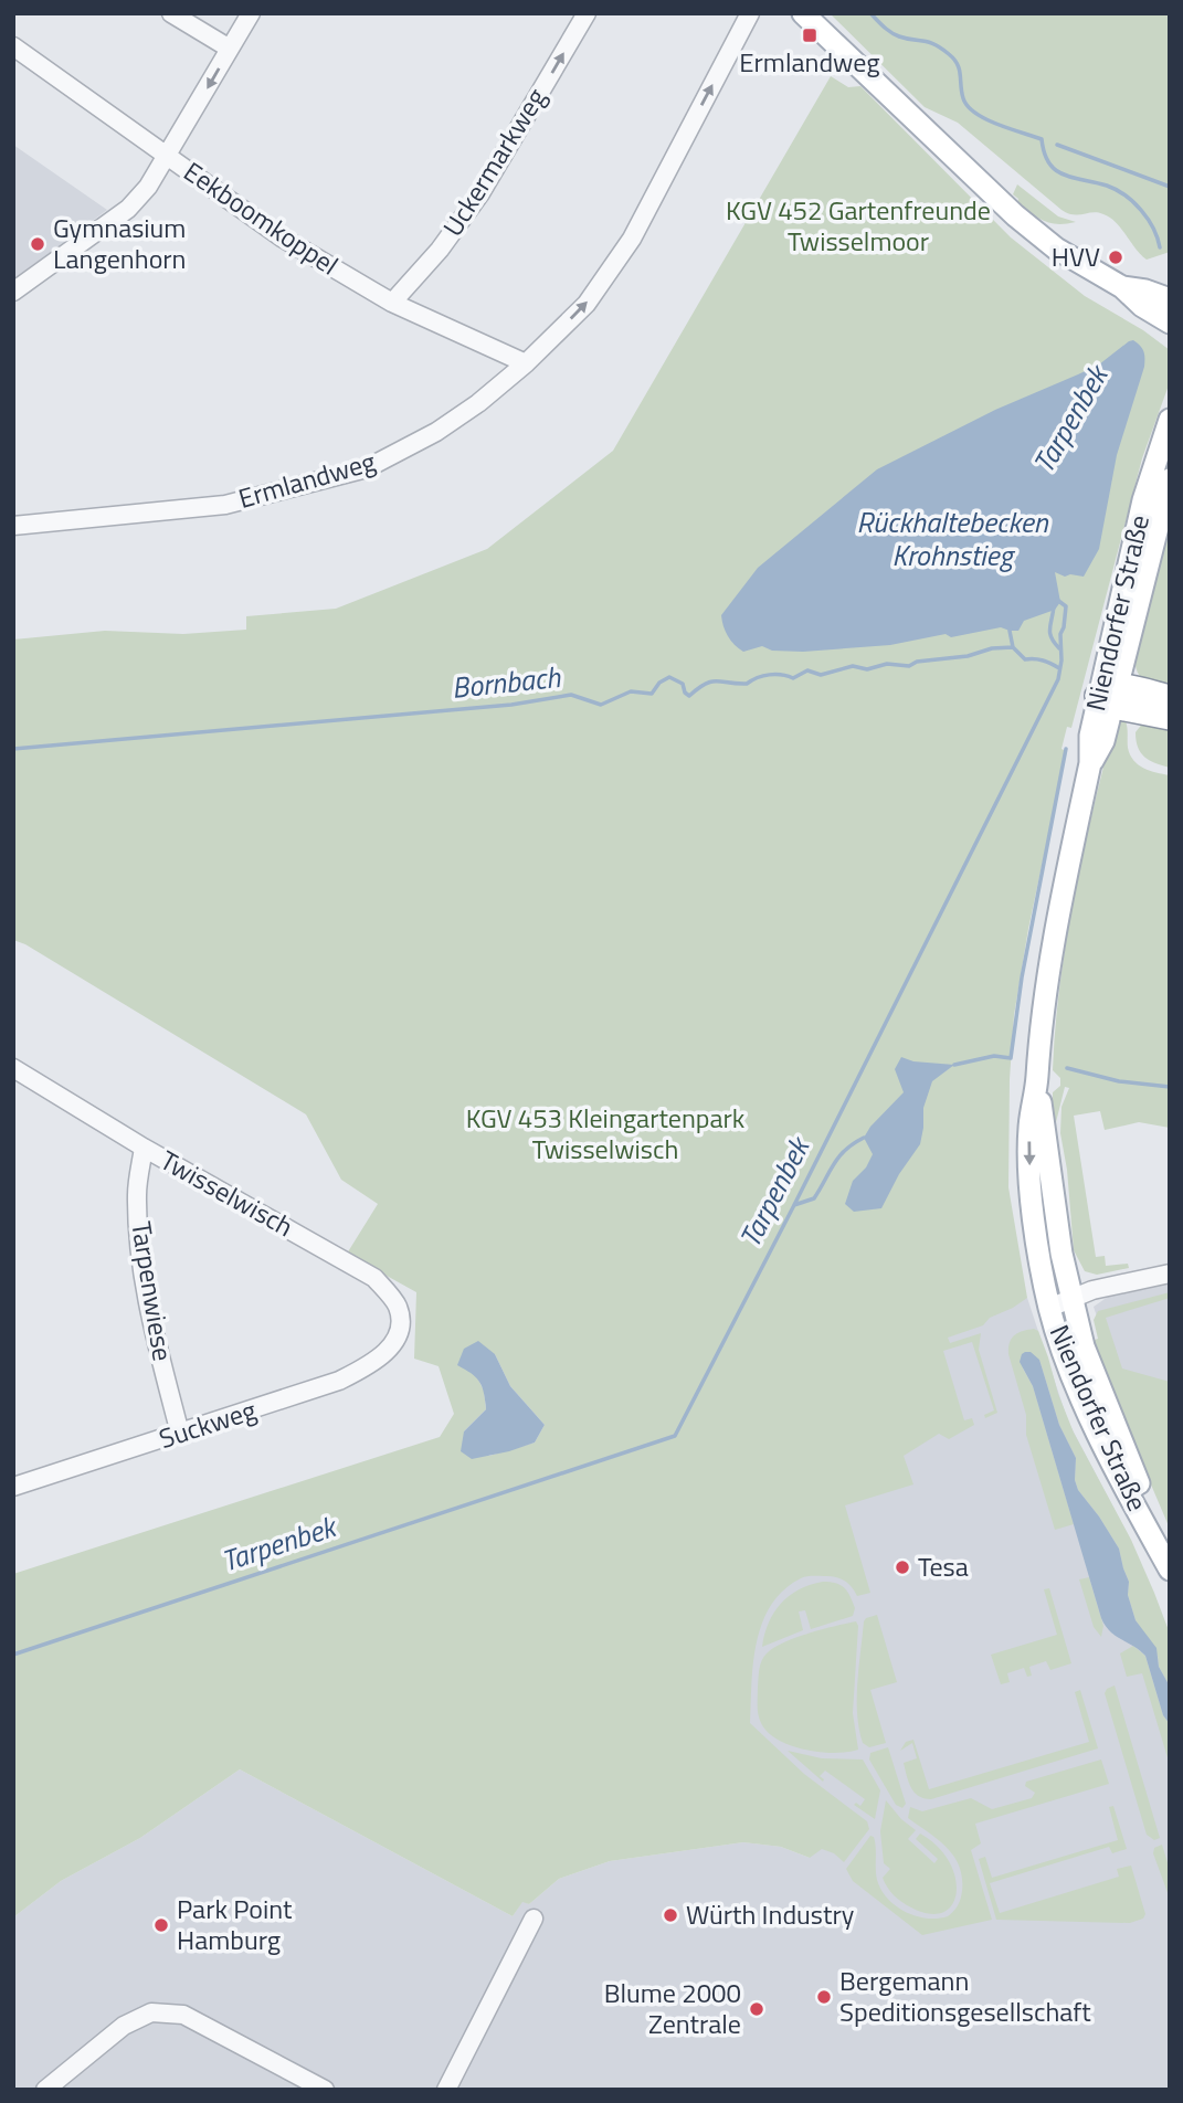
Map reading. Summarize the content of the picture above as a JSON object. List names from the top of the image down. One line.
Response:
{"streets":{"main road":["Niendorfer Straße"],"street":["Uckermarkweg","Eekboomkoppel","Ermlandweg","Twisselwisch","Tarpenwiese","Suckweg"]},"crossings":[["Uckermarkweg","Eekboomkoppel"],["Eekboomkoppel","Ermlandweg"],["Twisselwisch","Tarpenwiese"],["Twisselwisch","Suckweg"],["Tarpenwiese","Suckweg"]],"one_way":["Uckermarkweg","Ermlandweg"],"water":["Tarpenbek","Rückhaltebecken Krohnstieg","Bornbach"],"parks":["KGV 452 Gartenfreunde Twisselmoor","KGV 453 Kleingartenpark Twisselwisch"],"places":{"transit":["Ermlandweg"],"other":["Gymnasium Langenhorn","HVV","Tesa","Würth Industry","Park Point Hamburg","Bergemann Speditionsgesellschaft","Blume 2000 Zentrale"]}}
